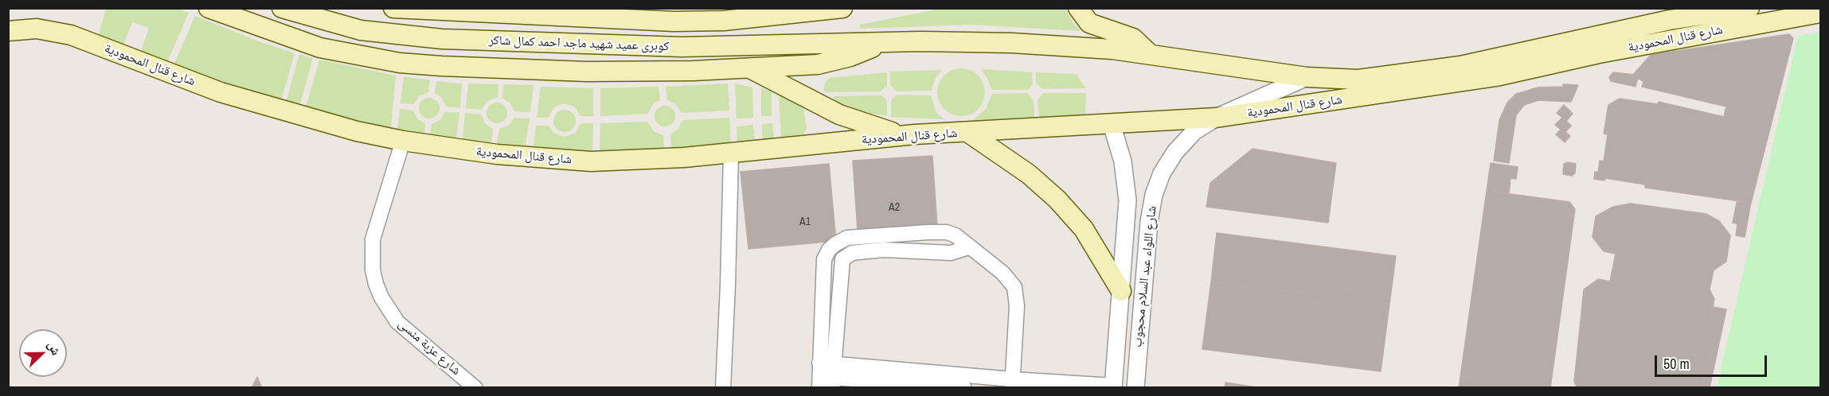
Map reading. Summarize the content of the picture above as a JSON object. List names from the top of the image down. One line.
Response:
{"streets":{"main road":["شارع قنال المحمودية","كوبرى عميد شهيد ماجد احمد كمال شاكر"],"street":["شارع اللواء عبد السلام محجوب","شارع عزبة منسى"]},"crossings":[["شارع قنال المحمودية","كوبرى عميد شهيد ماجد احمد كمال شاكر"],["شارع قنال المحمودية","شارع اللواء عبد السلام محجوب"],["شارع قنال المحمودية","شارع عزبة منسى"]],"house_numbers":["A2","A1"],"scale_bar":"50 m","north":"top right"}
